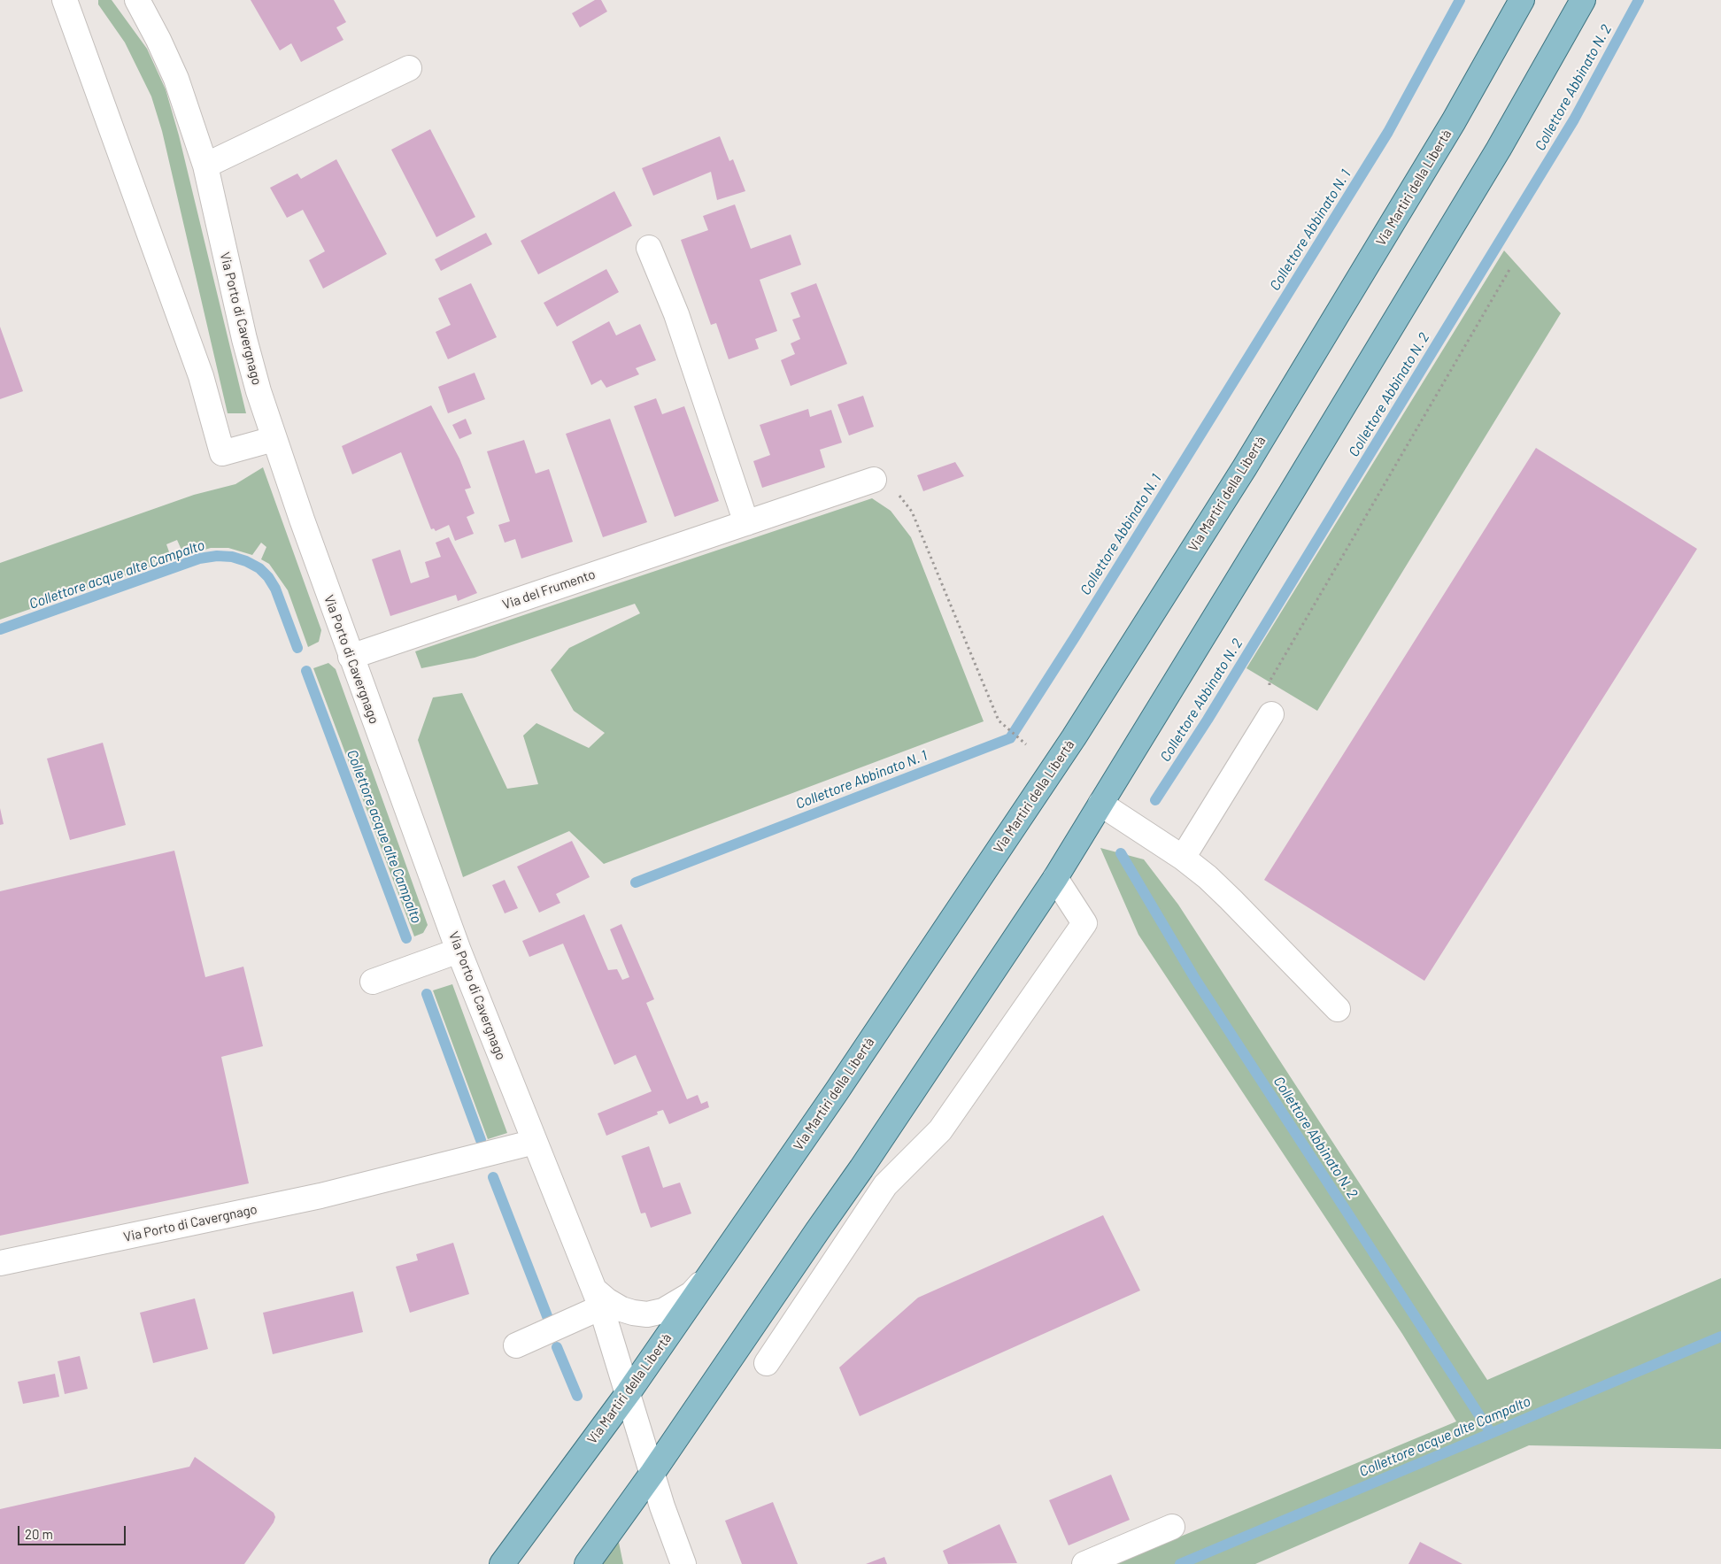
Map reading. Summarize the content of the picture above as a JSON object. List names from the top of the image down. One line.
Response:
{"streets":{"main road":["Via Martiri della Libertà"],"street":["Via Porto di Cavergnago","Via del Frumento"]},"crossings":[["Via Martiri della Libertà","Via Porto di Cavergnago"],["Via Porto di Cavergnago","Via del Frumento"]],"water":["Collettore Abbinato N. 2","Collettore Abbinato N. 1","Collettore acque alte Campalto"],"scale_bar":"20 m"}
